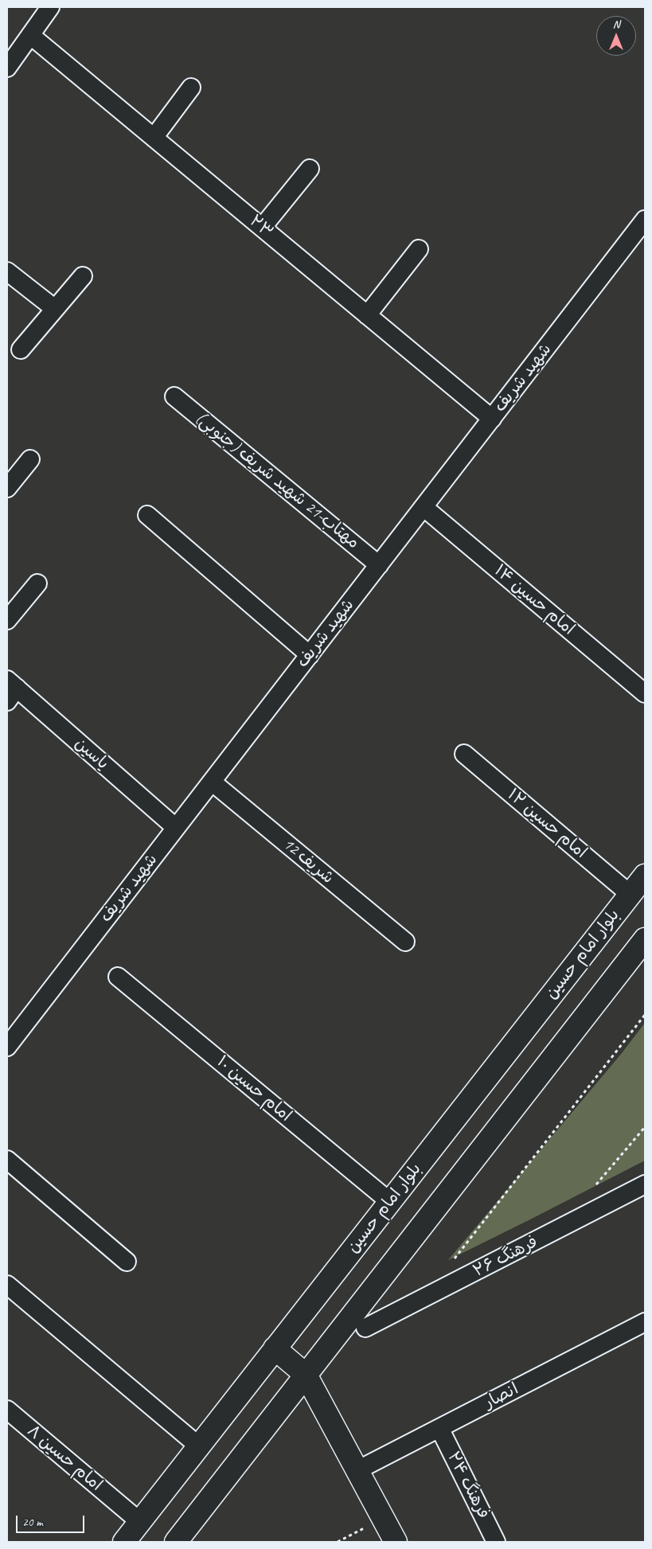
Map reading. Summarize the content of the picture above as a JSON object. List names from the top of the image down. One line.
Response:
{"streets":{"main road":["بلوار امام حسین"],"street":["۲۳","شهید شریف","مهتاب-21 شهید شریف (جنوبی)","امام حسین ۱۴","یاسین","امام حسین ۱۲","شریف 12","امام حسین ۱۰","فرهنگ ۲۶","انصار","امام حسین ۸","فرهنگ ۲۴"]},"crossings":[["۲۳","شهید شریف"],["شهید شریف","مهتاب-21 شهید شریف (جنوبی)"],["شهید شریف","امام حسین ۱۴"],["شهید شریف","یاسین"],["شهید شریف","شریف 12"],["امام حسین ۱۲","بلوار امام حسین"],["بلوار امام حسین","امام حسین ۱۰"],["بلوار امام حسین","امام حسین ۸"],["انصار","فرهنگ ۲۴"]],"scale_bar":"20 m","north":"top"}
